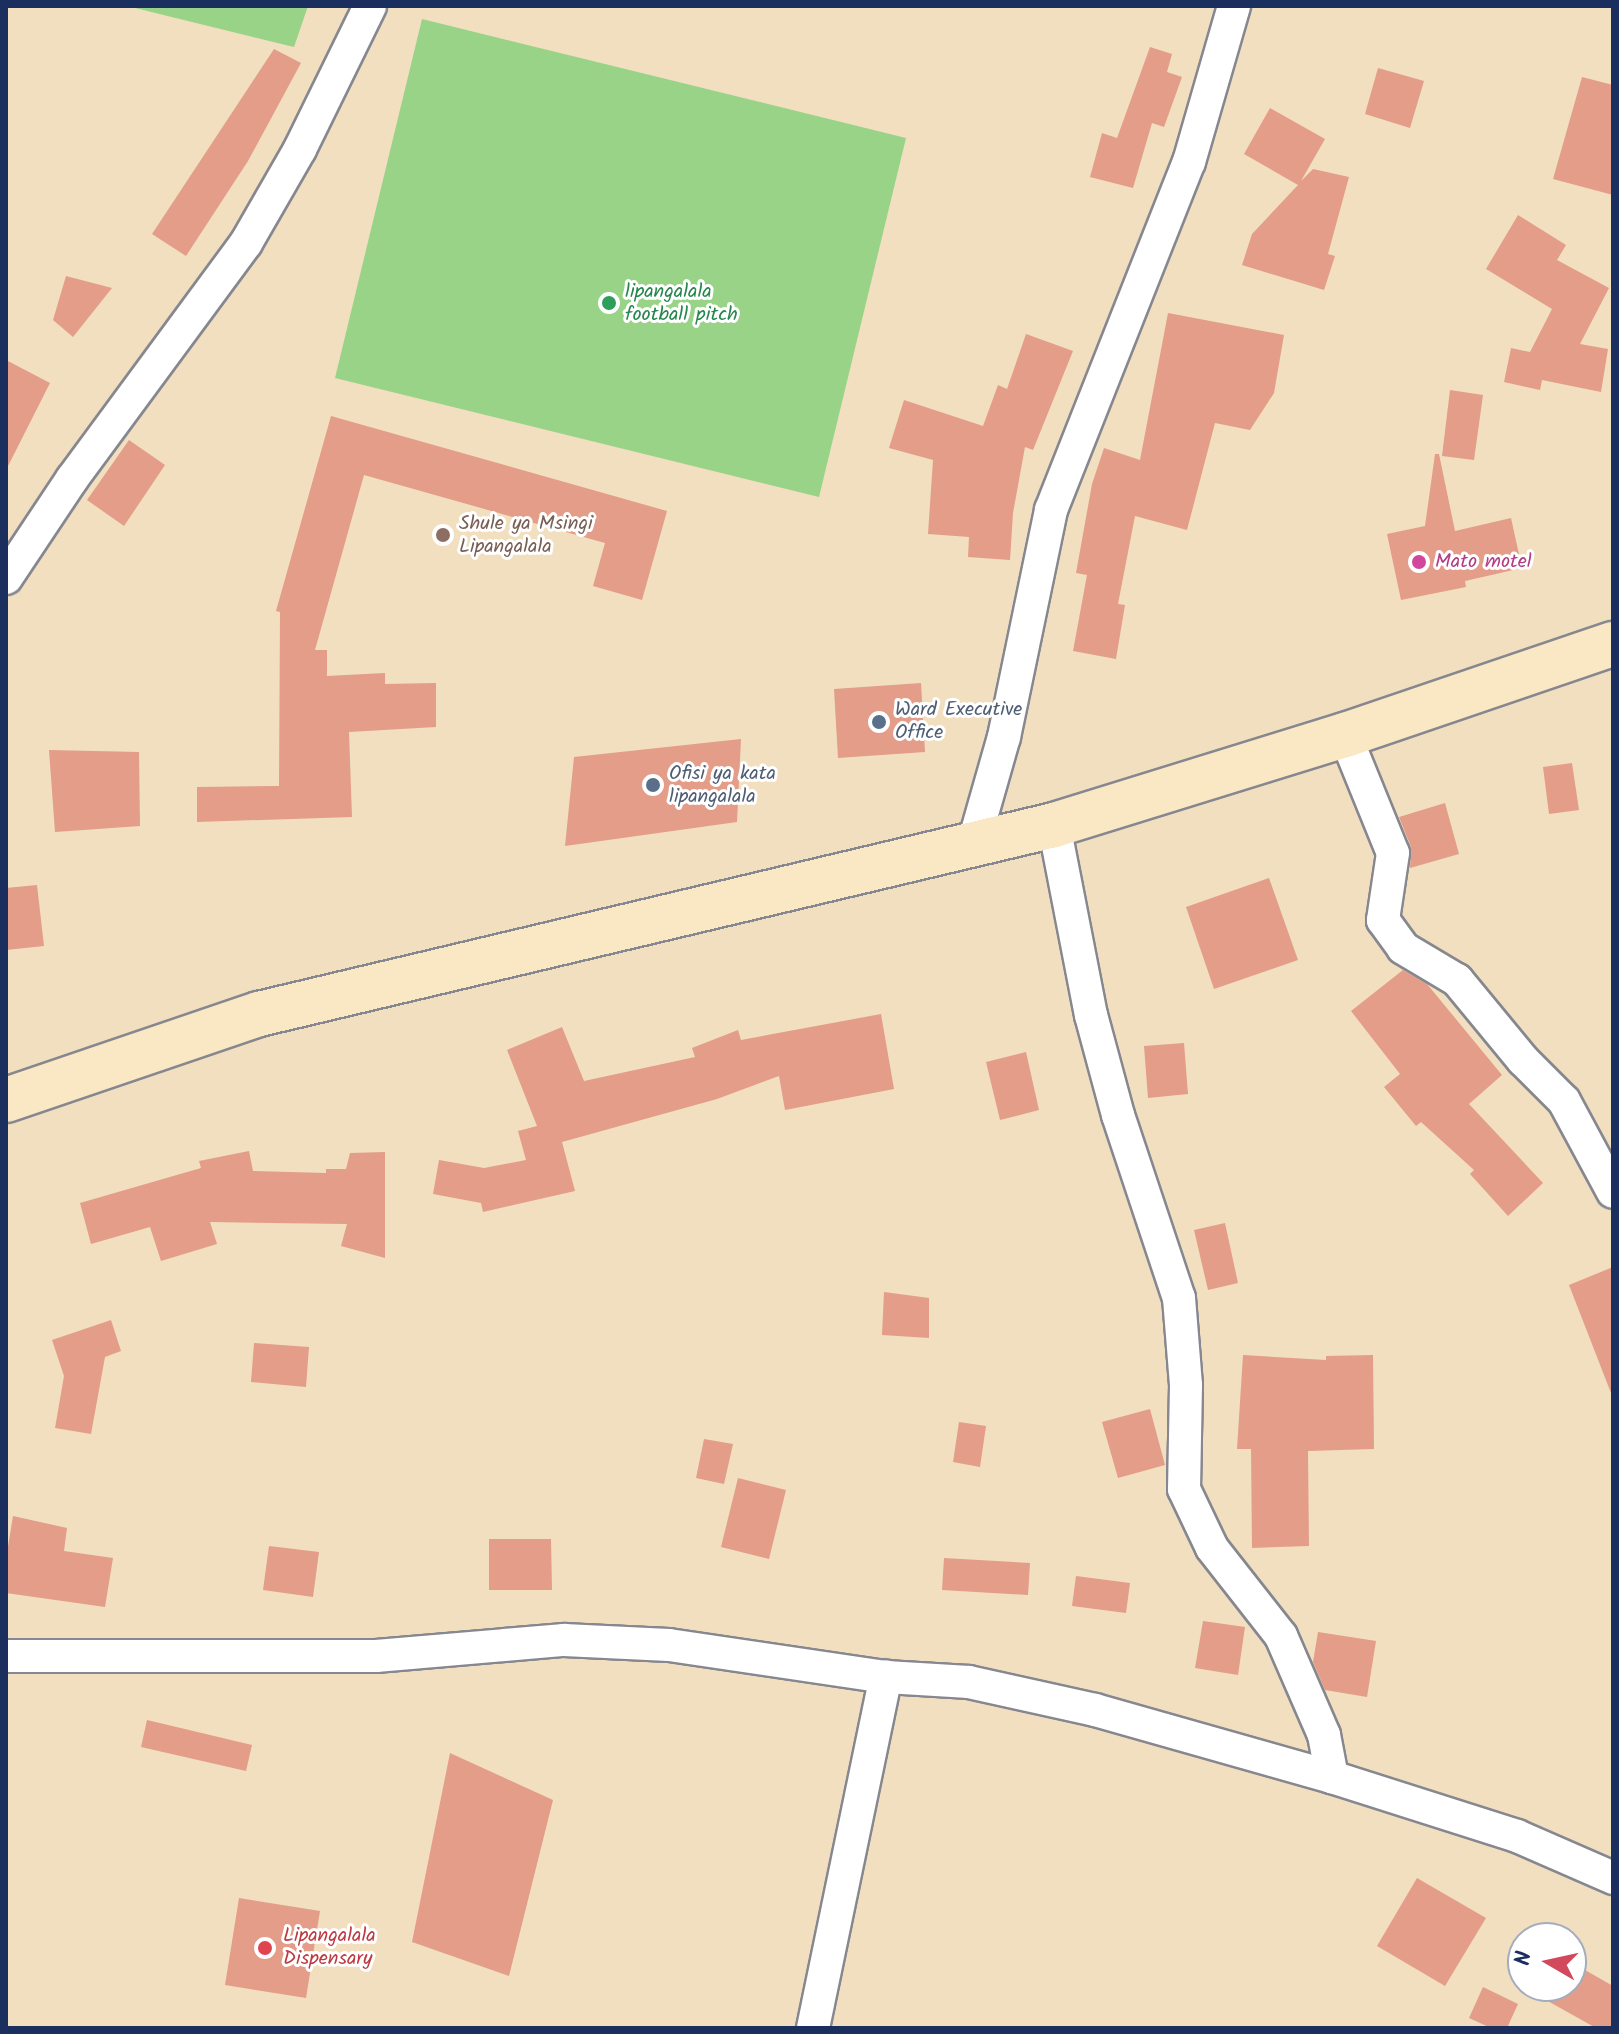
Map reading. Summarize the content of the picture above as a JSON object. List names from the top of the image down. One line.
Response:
{"places":["lipangalala football pitch","Shule ya Msingi Lipangalala","Mato motel","Ward Executive Office","Ofisi ya kata lipangalala","Lipangalala Dispensary"],"north":"left"}
